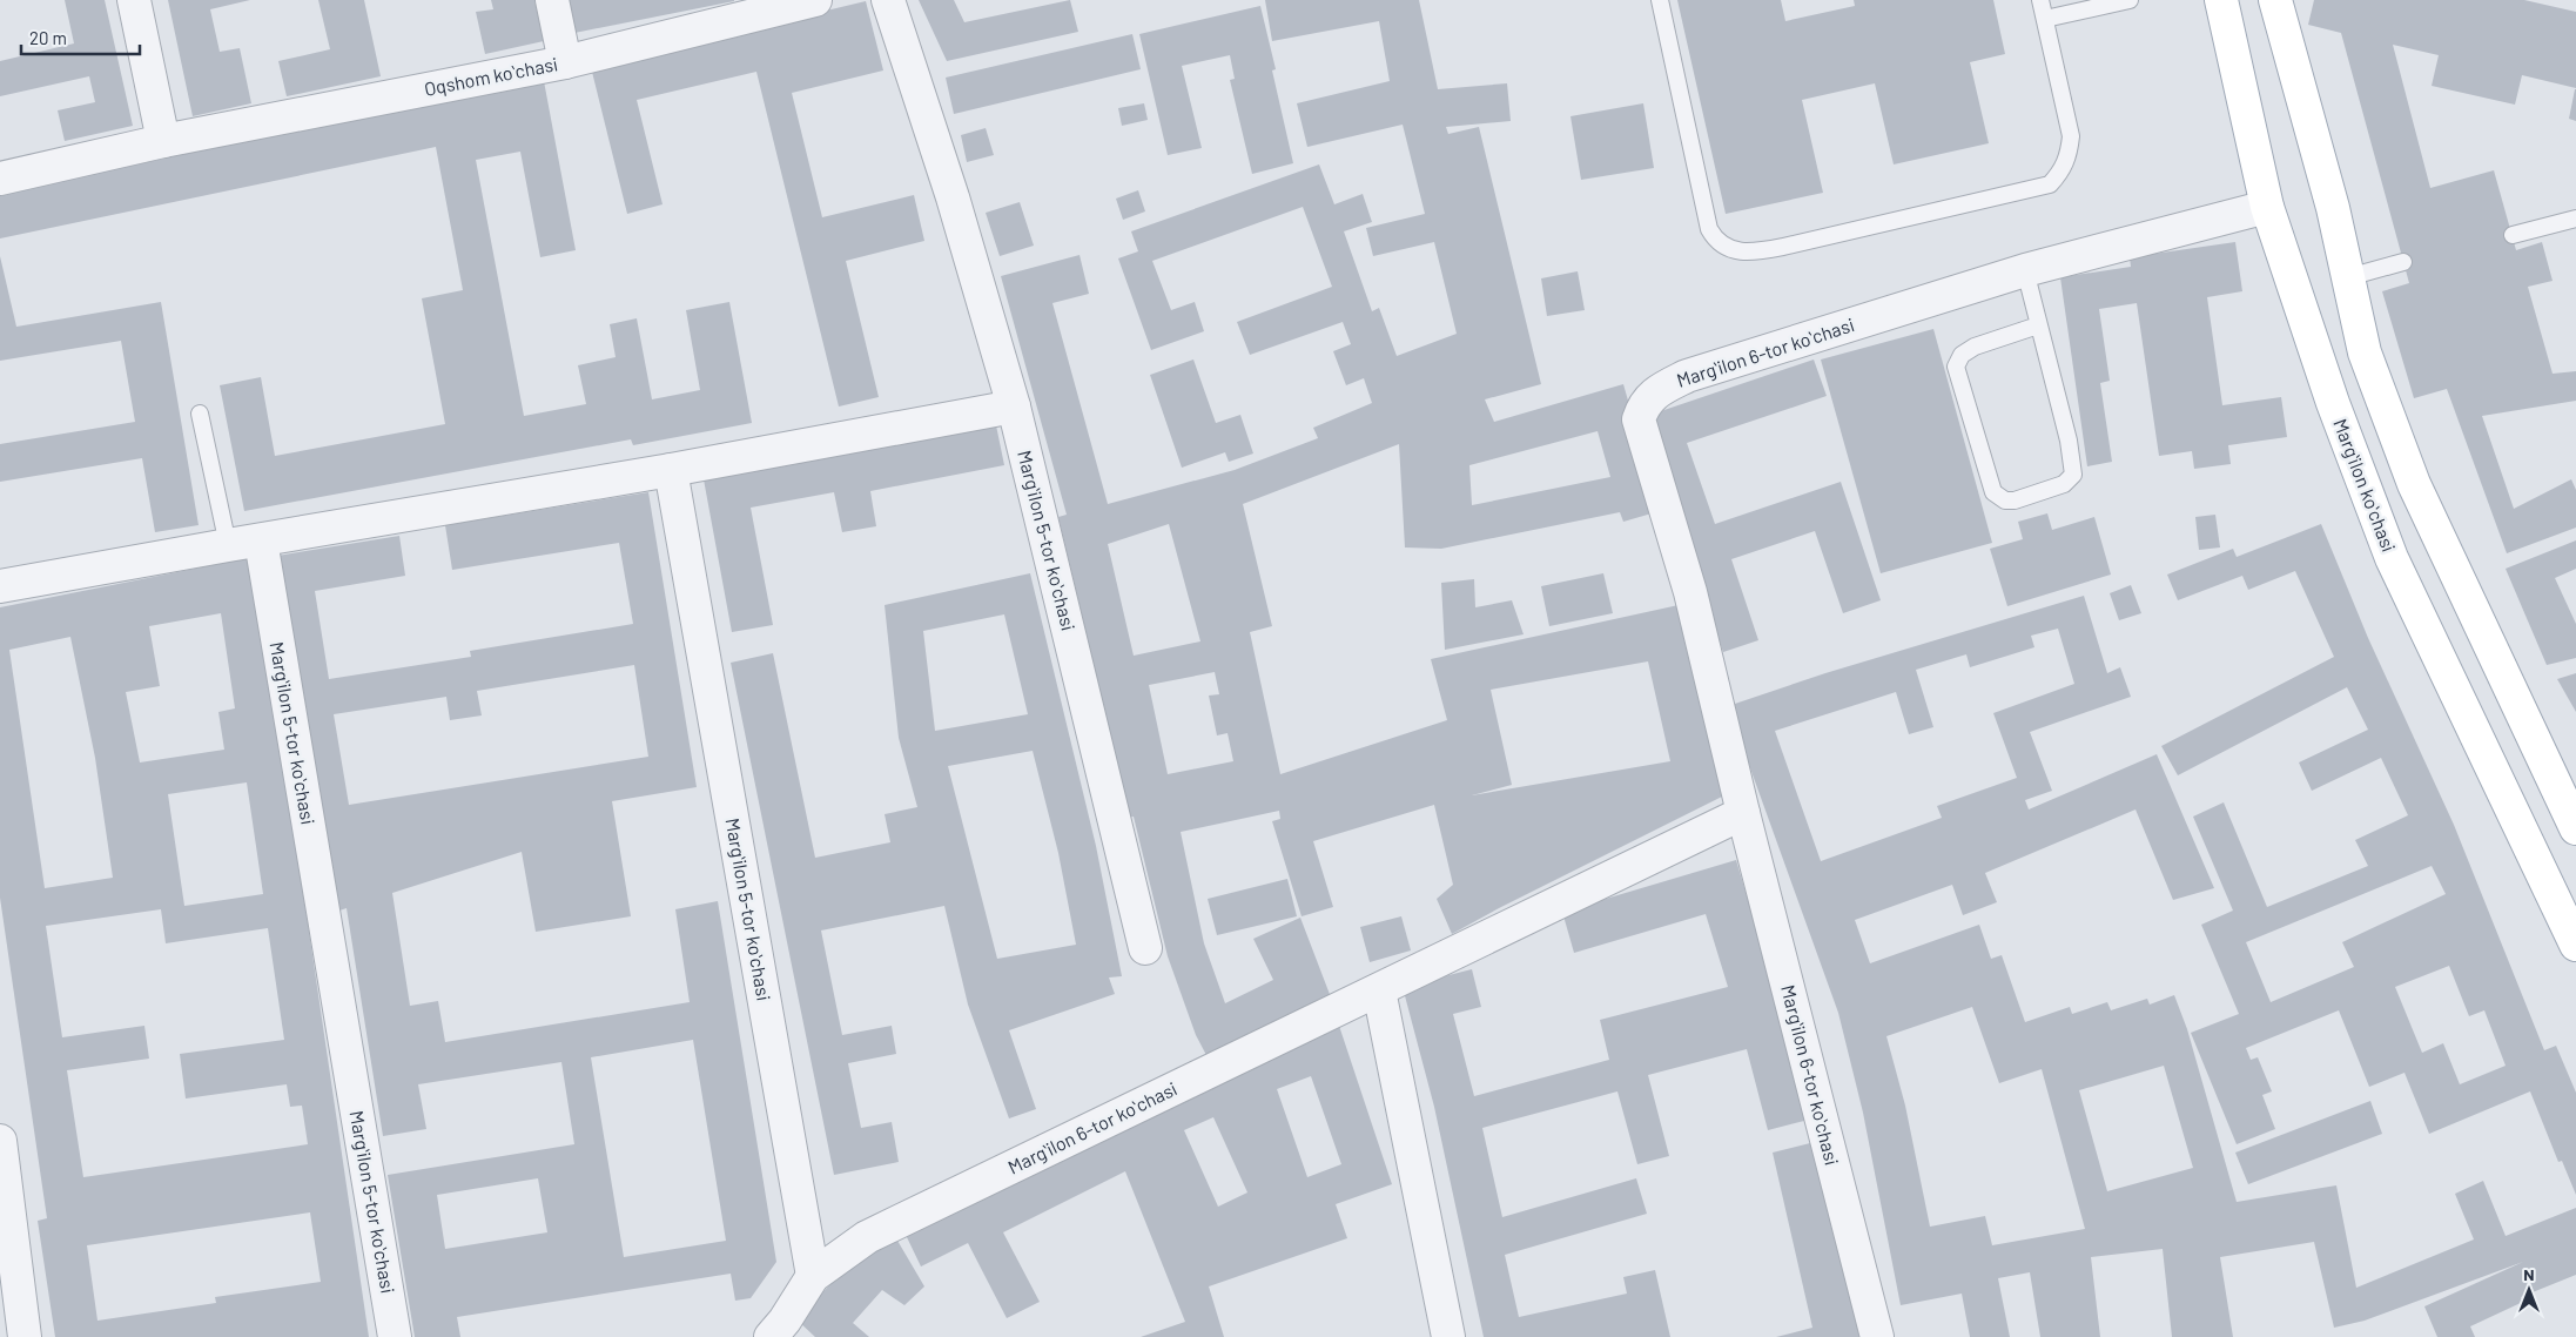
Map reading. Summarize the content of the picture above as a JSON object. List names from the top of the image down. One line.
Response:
{"streets":{"main road":["Margʻilon koʻchasi"],"street":["Oqshom koʻchasi","Margʻilon 6-tor koʻchasi","Margʻilon 5-tor koʻchasi"]},"crossings":[["Margʻilon 6-tor koʻchasi","Margʻilon koʻchasi"],["Margʻilon 6-tor koʻchasi","Margʻilon 5-tor koʻchasi"]],"scale_bar":"20 m","north":"top"}
